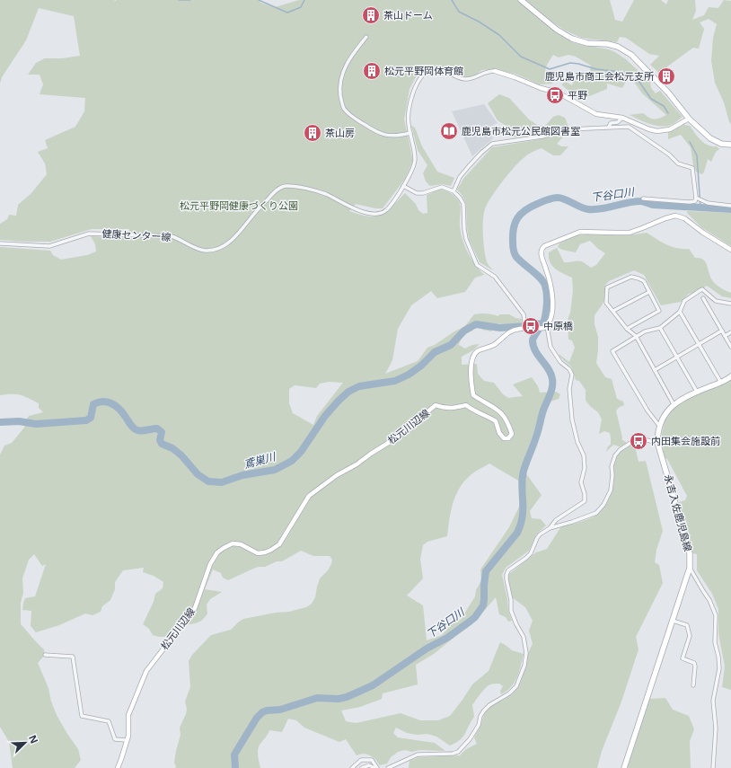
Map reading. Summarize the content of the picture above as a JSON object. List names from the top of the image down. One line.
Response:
{"streets":{"main road":["健康センター線","松元川辺線","永吉入佐鹿児島線"]},"water":["下谷口川","鳶巣川"],"parks":["松元平野岡健康づくり公園"],"places":{"building":["茶山ドーム","松元平野岡体育館","鹿児島市商工会松元支所","茶山房"],"bus stop":["平野","中原橋","内田集会施設前"],"library":["鹿児島市松元公民館図書室"]},"north":"top right"}
